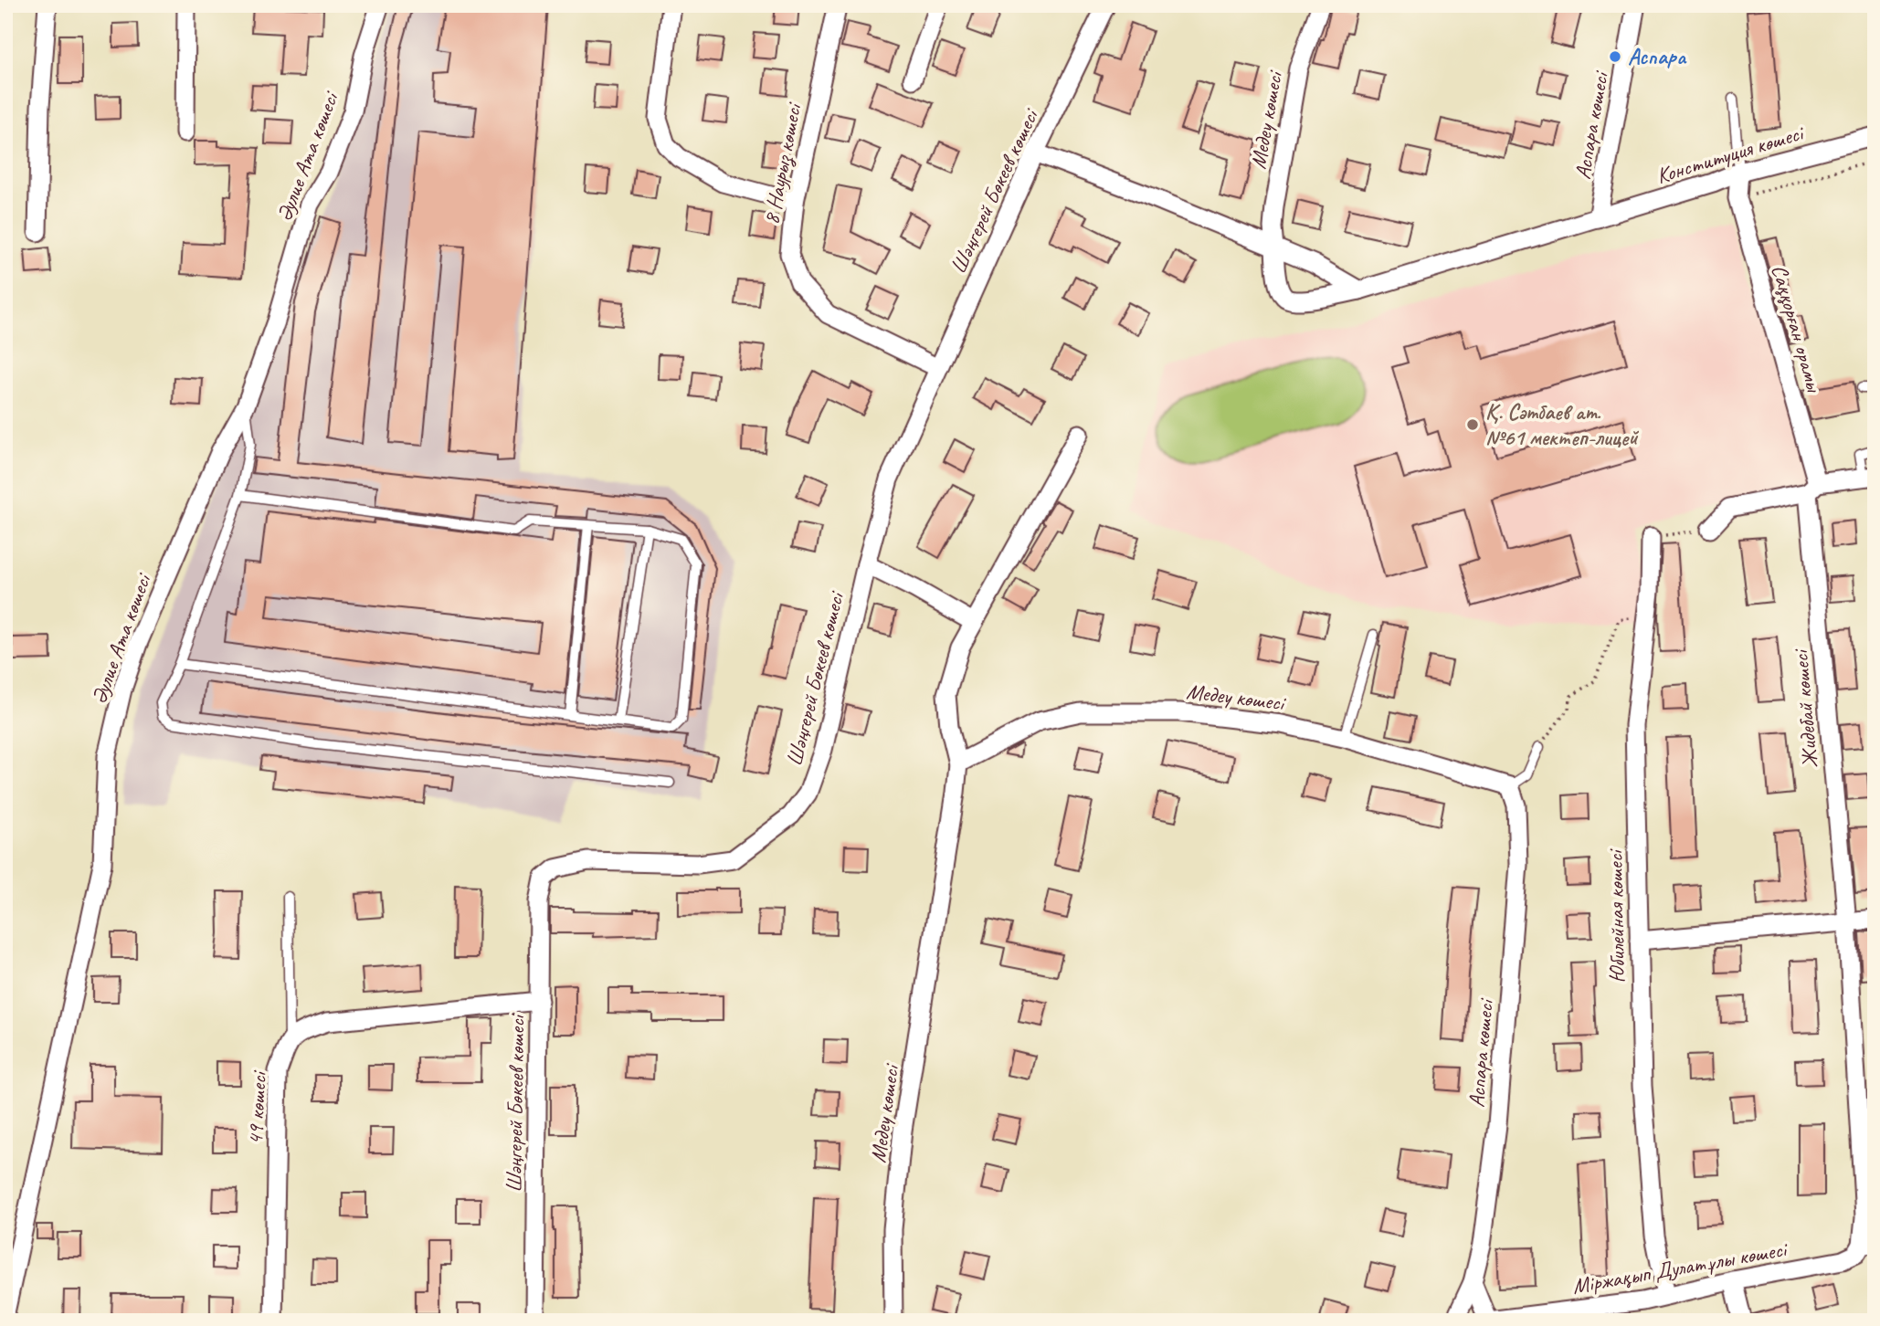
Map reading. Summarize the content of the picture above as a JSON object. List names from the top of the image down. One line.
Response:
{"streets":{"street":["Медеу көшесі","Аспара көшесі","Конституция көшесі","Әулие Ата көшесі","8 Наурыз көшесі","Шәңгерей Бөкеев көшесі","Саққорған орамы","Жидебай көшесі","Юбилейная көшесі","49 көшесі","Міржақып Дулатұлы көшесі"]},"crossings":[["Медеу көшесі","Аспара көшесі"],["Медеу көшесі","Конституция көшесі"],["Аспара көшесі","Конституция көшесі"],["Аспара көшесі","Міржақып Дулатұлы көшесі"],["Конституция көшесі","Саққорған орамы"],["8 Наурыз көшесі","Шәңгерей Бөкеев көшесі"],["Саққорған орамы","Жидебай көшесі"],["Жидебай көшесі","Міржақып Дулатұлы көшесі"],["Юбилейная көшесі","Міржақып Дулатұлы көшесі"]],"places":["Аспара","Қ. Сәтбаев ат. №61 мектеп-лицей"]}
